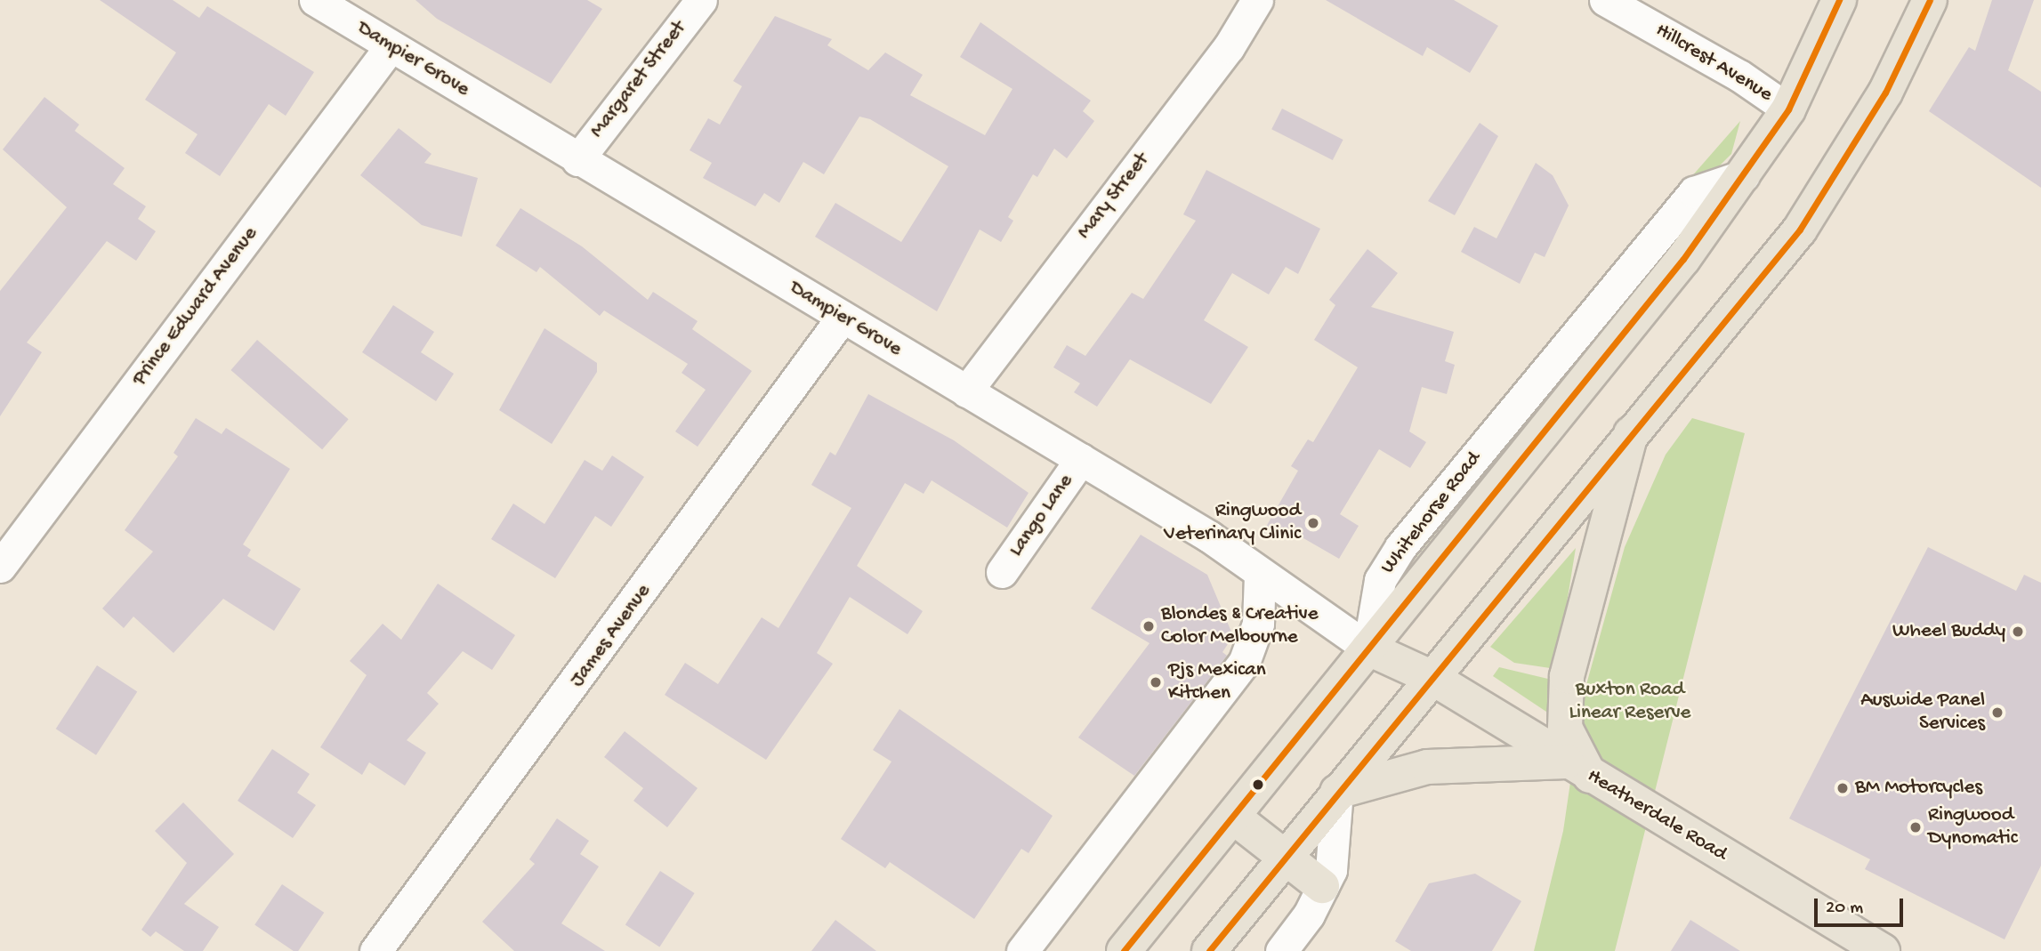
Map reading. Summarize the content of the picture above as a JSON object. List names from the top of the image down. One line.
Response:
{"streets":{"main road":["Heatherdale Road"],"street":["Dampier Grove","Hillcrest Avenue","Margaret Street","Mary Street","Prince Edward Avenue","Lango Lane","James Avenue"]},"crossings":[["Dampier Grove","Margaret Street"],["Dampier Grove","Mary Street"],["Dampier Grove","Prince Edward Avenue"],["Dampier Grove","Lango Lane"],["Dampier Grove","James Avenue"],["Dampier Grove","Heatherdale Road"]],"parks":["Buxton Road Linear Reserve"],"places":["Ringwood Veterinary Clinic","Blondes & Creative Color Melbourne","Wheel Buddy","Pjs Mexican Kitchen","Auswide Panel Services","BM Motorcycles","Ringwood Dynomatic"],"scale_bar":"20 m"}
